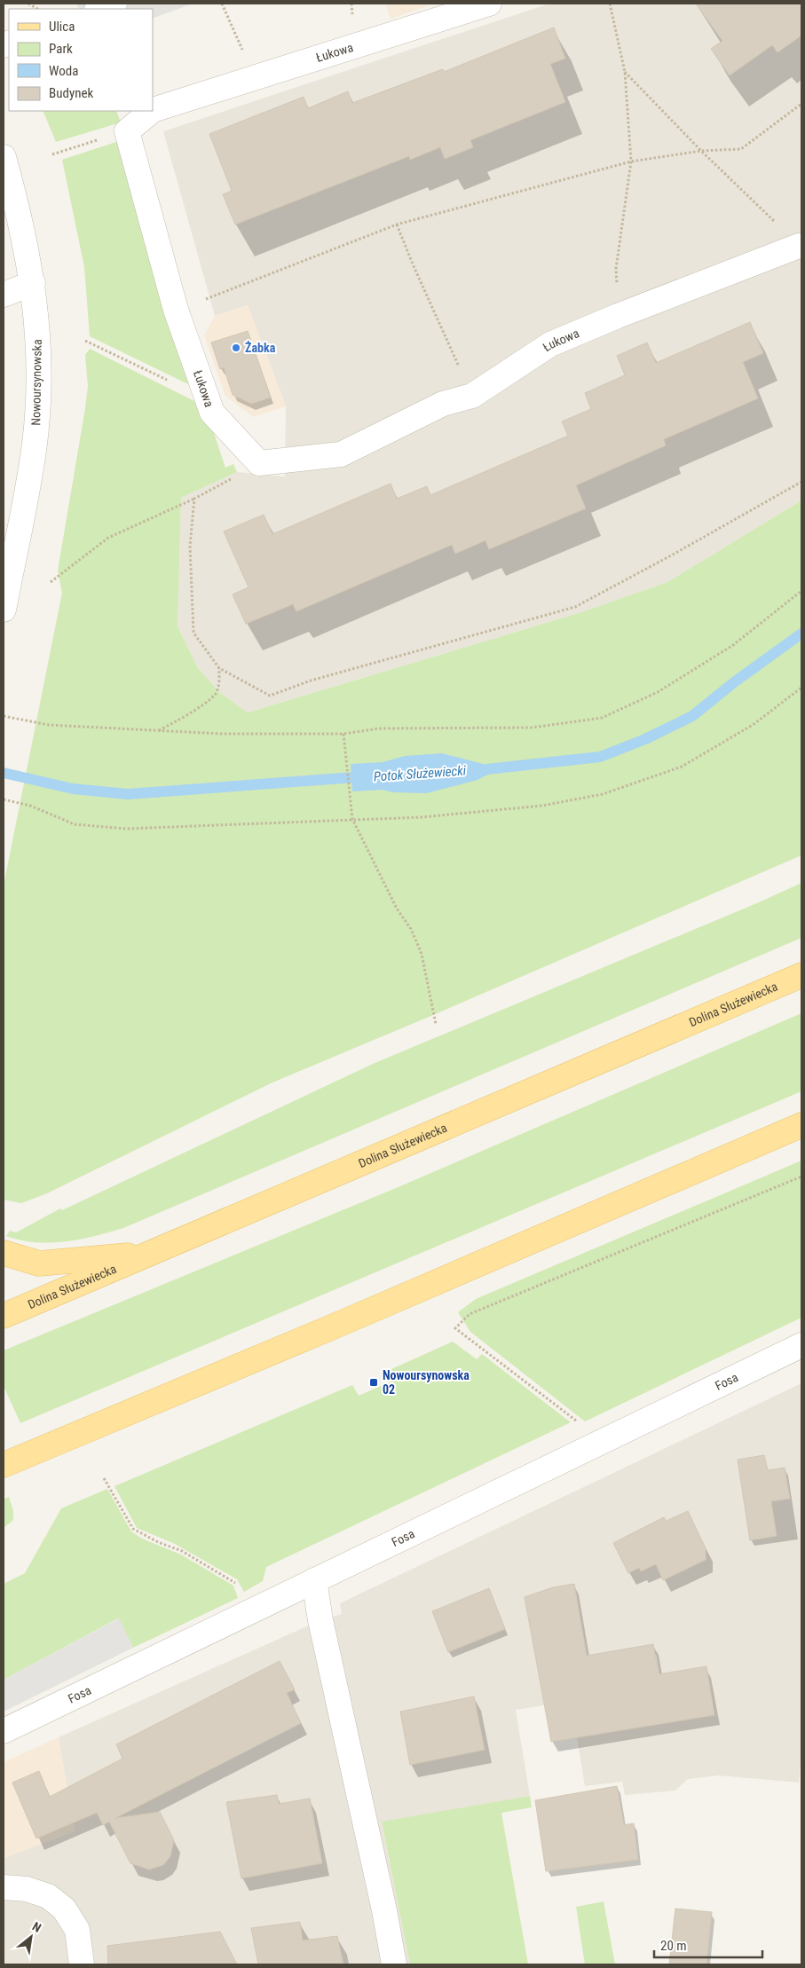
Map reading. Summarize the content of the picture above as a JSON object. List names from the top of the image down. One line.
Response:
{"streets":{"main road":["Dolina Służewiecka"],"street":["Łukowa","Nowoursynowska","Fosa"]},"water":["Potok Służewiecki"],"places":{"other":["Żabka"],"transit":["Nowoursynowska 02"]},"legend":["Ulica","Park","Woda","Budynek"],"scale_bar":"20 m","north":"top right"}
